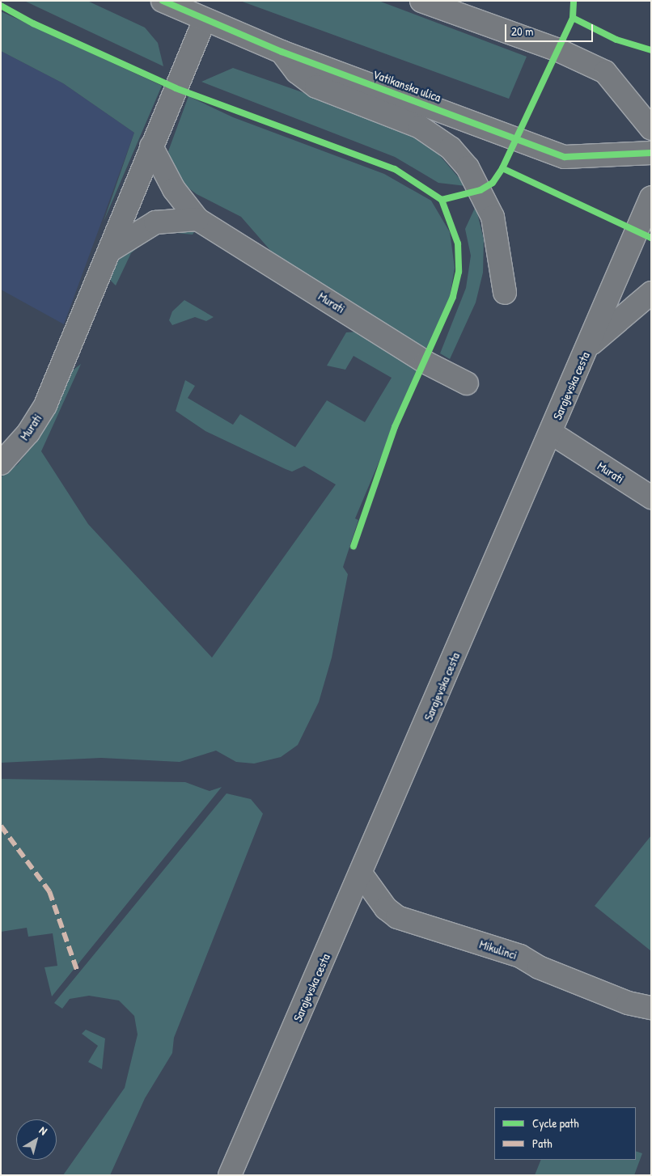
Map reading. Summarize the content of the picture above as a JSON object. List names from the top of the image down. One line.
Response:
{"streets":{"street":["Vatikanska ulica","Murati","Sarajevska cesta","Mikulinci"]},"crossings":[["Vatikanska ulica","Murati"],["Murati","Sarajevska cesta"],["Sarajevska cesta","Mikulinci"]],"legend":["Cycle path","Path"],"scale_bar":"20 m","north":"top right"}
